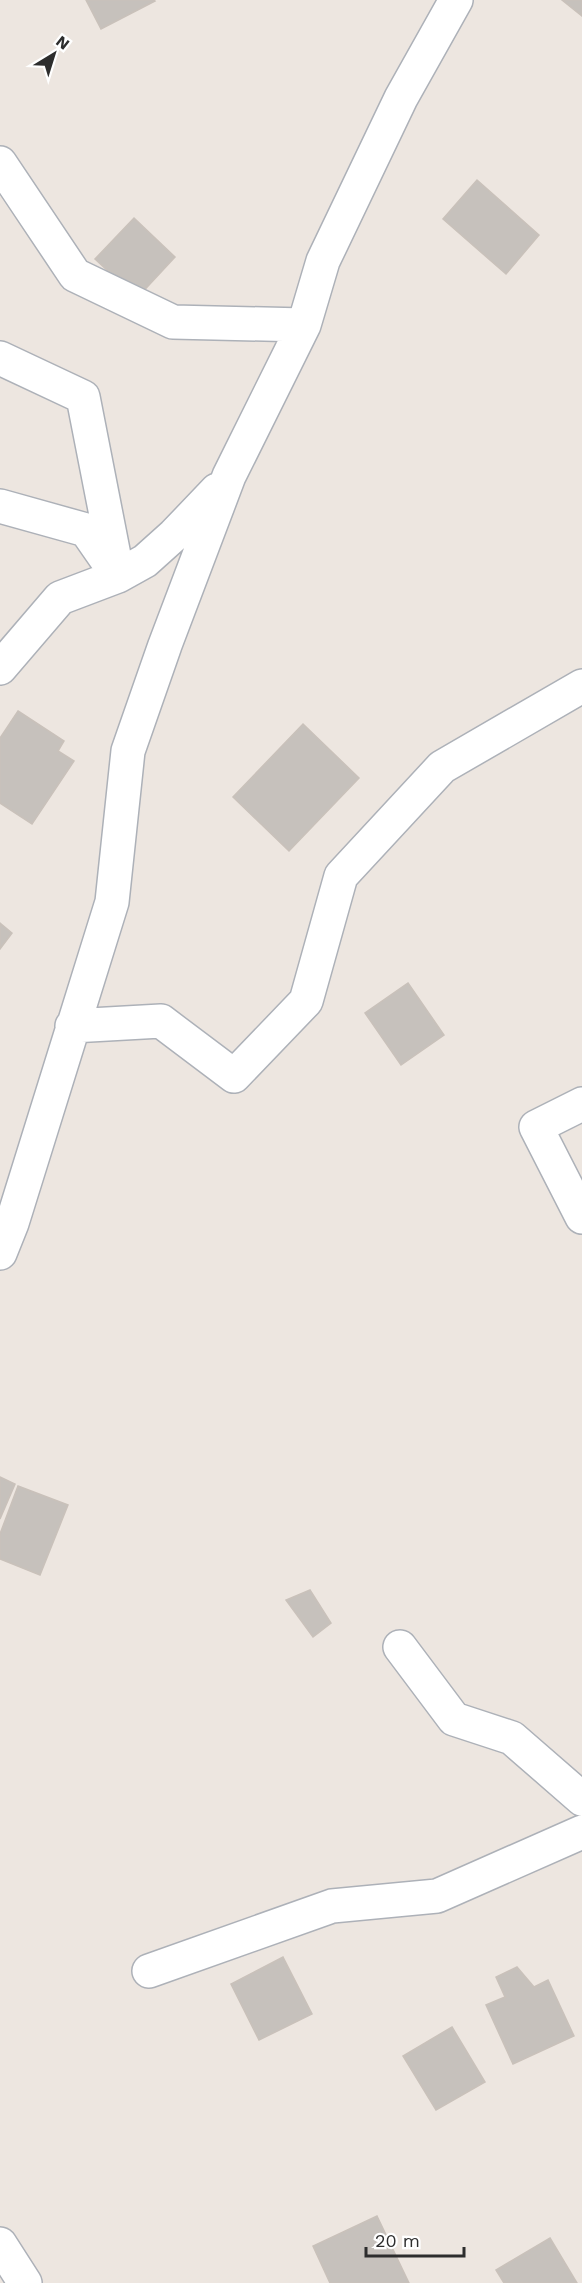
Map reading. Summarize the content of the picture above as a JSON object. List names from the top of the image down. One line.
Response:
{"scale_bar":"20 m","north":"top right"}
